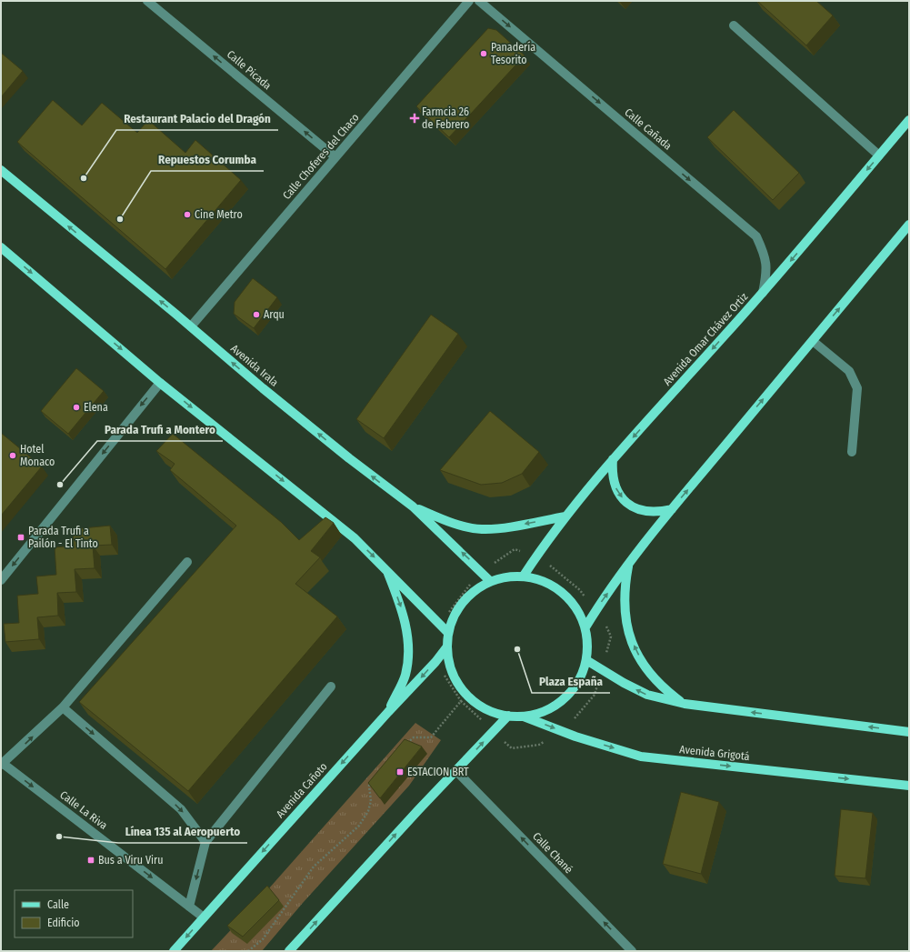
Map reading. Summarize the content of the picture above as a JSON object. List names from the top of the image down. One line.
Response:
{"streets":{"main road":["Avenida Omar Chávez Ortiz","Avenida Irala","Avenida Grigotá","Avenida Cañoto"],"street":["Calle Picada","Calle Cañada","Calle Choferes del Chaco","Calle La Riva","Calle Chané"]},"crossings":[["Calle Picada","Calle Choferes del Chaco"],["Calle Cañada","Avenida Omar Chávez Ortiz"],["Calle Choferes del Chaco","Avenida Irala"],["Avenida Cañoto","Calle La Riva"]],"one_way":["Calle Picada","Calle Cañada","Avenida Cañoto","Calle Chané"],"places":{"other":["Panadería Tesorito","Restaurant Palacio del Dragón","Cine Metro","Repuestos Corumba","Arqu","Elena","Hotel Monaco","Parada Trufi a Montero","Plaza España","Línea 135 al Aeropuerto"],"health":["Farmcia 26 de Febrero"],"transit":["Parada Trufi a Pailón - El Tinto","ESTACION BRT","Bus a Viru Viru"]},"legend":["Calle","Edificio"]}
